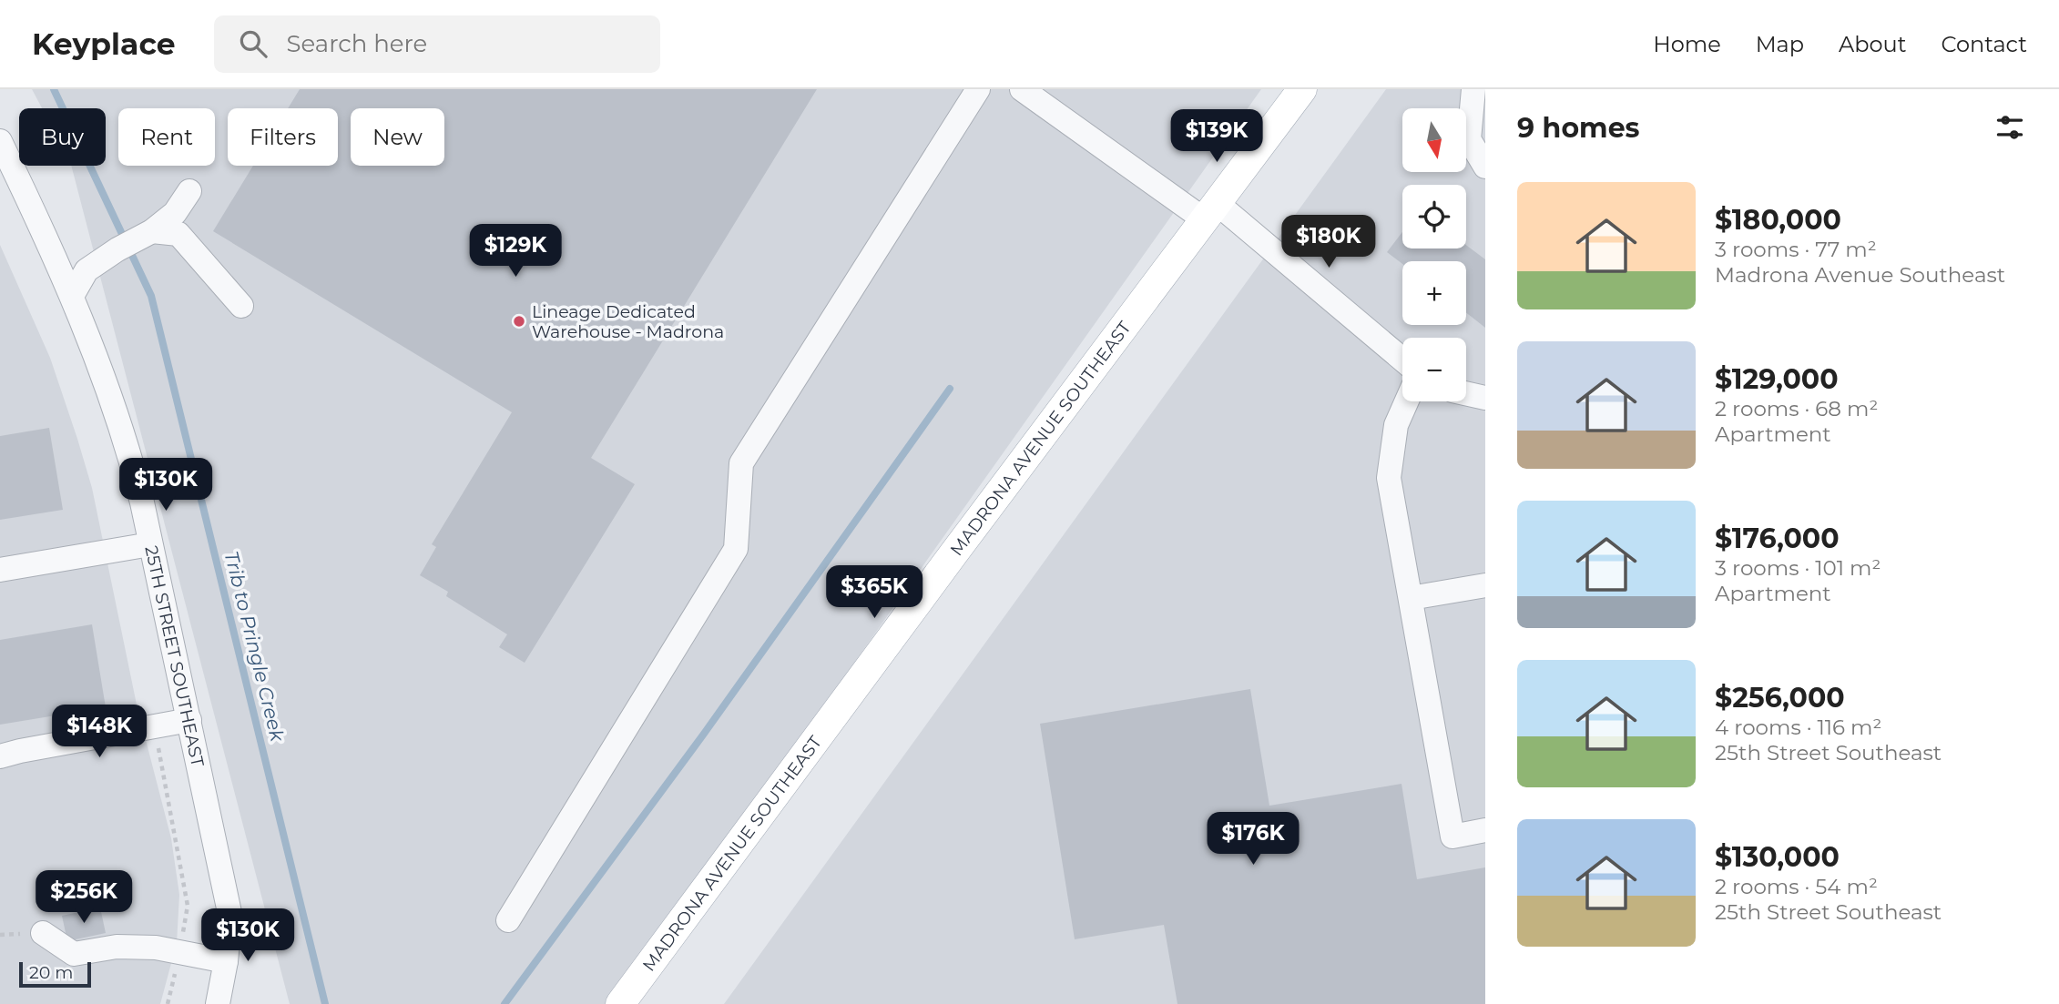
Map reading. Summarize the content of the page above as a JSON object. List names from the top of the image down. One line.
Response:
{"streets":{"main road":["MADRONA AVENUE SOUTHEAST"],"street":["25TH STREET SOUTHEAST"]},"water":["Trib to Pringle Creek"],"places":["Lineage Dedicated Warehouse - Madrona"],"scale_bar":"20 m","north":"bottom","page":{"header":"Keyplace","search":"Search here","nav":["Home","Map","About","Contact"],"heading":"9 homes","map_buttons":["+","−"],"chip":["Buy","Rent","Filters","New"],"price":["$139K","$180K","$129K","$130K","$365K","$148K","$176K","$256K","$130K"],"list":[{"name":"$180,000","note":"3 rooms · 77 m² · Madrona Avenue Southeast"},{"name":"$129,000","note":"2 rooms · 68 m² · Apartment"},{"name":"$176,000","note":"3 rooms · 101 m² · Apartment"},{"name":"$256,000","note":"4 rooms · 116 m² · 25th Street Southeast"},{"name":"$130,000","note":"2 rooms · 54 m² · 25th Street Southeast"}],"scale":"20 m"}}
